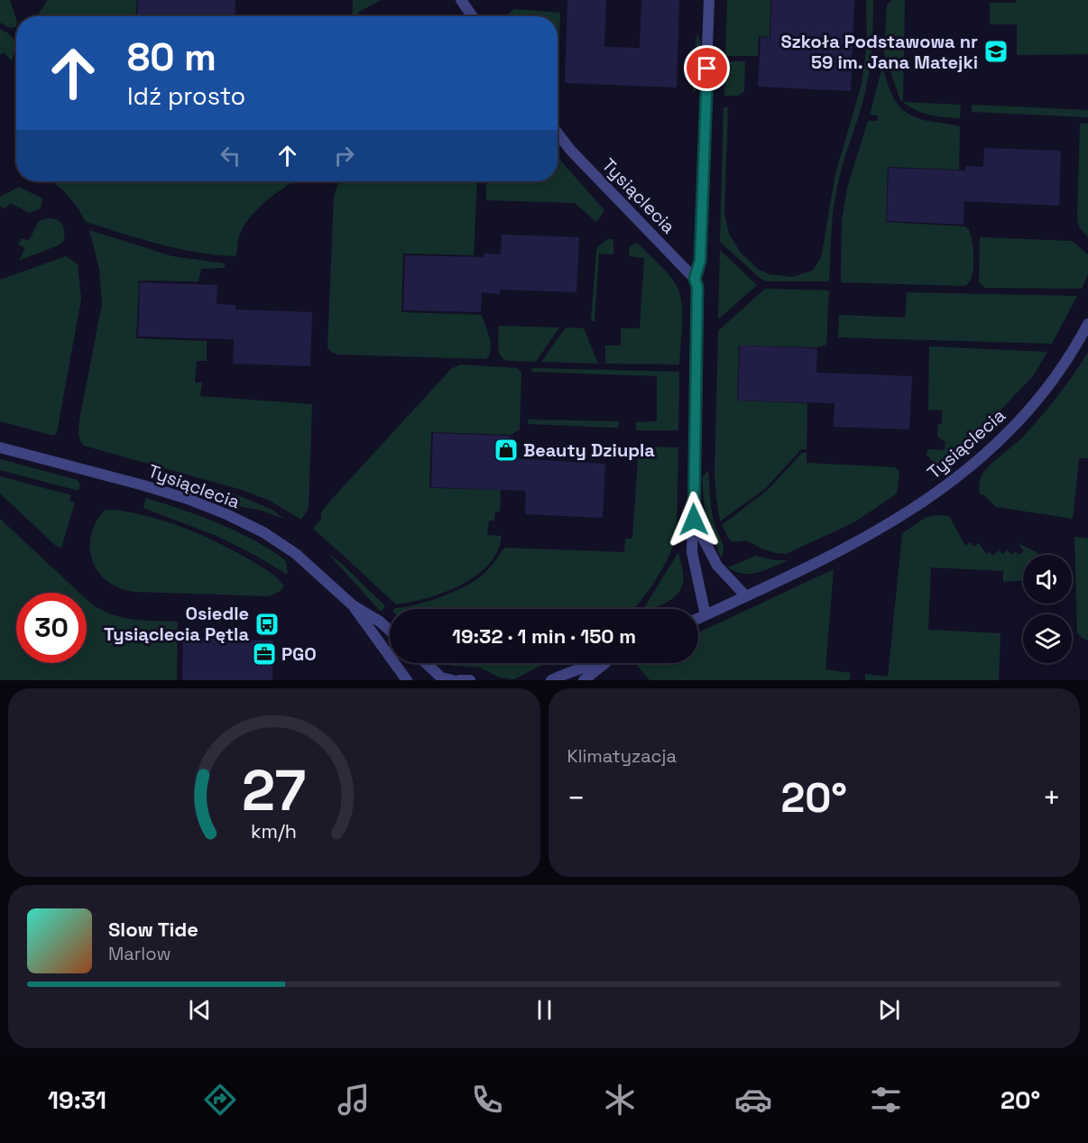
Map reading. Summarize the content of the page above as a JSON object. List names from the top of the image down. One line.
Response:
{"streets":{"street":["Tysiąclecia"]},"places":{"school or university":["Szkoła Podstawowa nr 59 im. Jana Matejki"],"shop":["Beauty Dziupla"],"bus stop":["Osiedle Tysiąclecia Pętla"],"office":["PGO"]},"page":{"turn":["80 m","Idź prosto"],"limit":"30","trip":"19:32 · 1 min · 150 m","tile":"Klimatyzacja","heat":["−","20°","+"],"song":["Slow Tide","Marlow"],"tabs":["19:31","20°"],"gauge":["27","km/h"]}}
